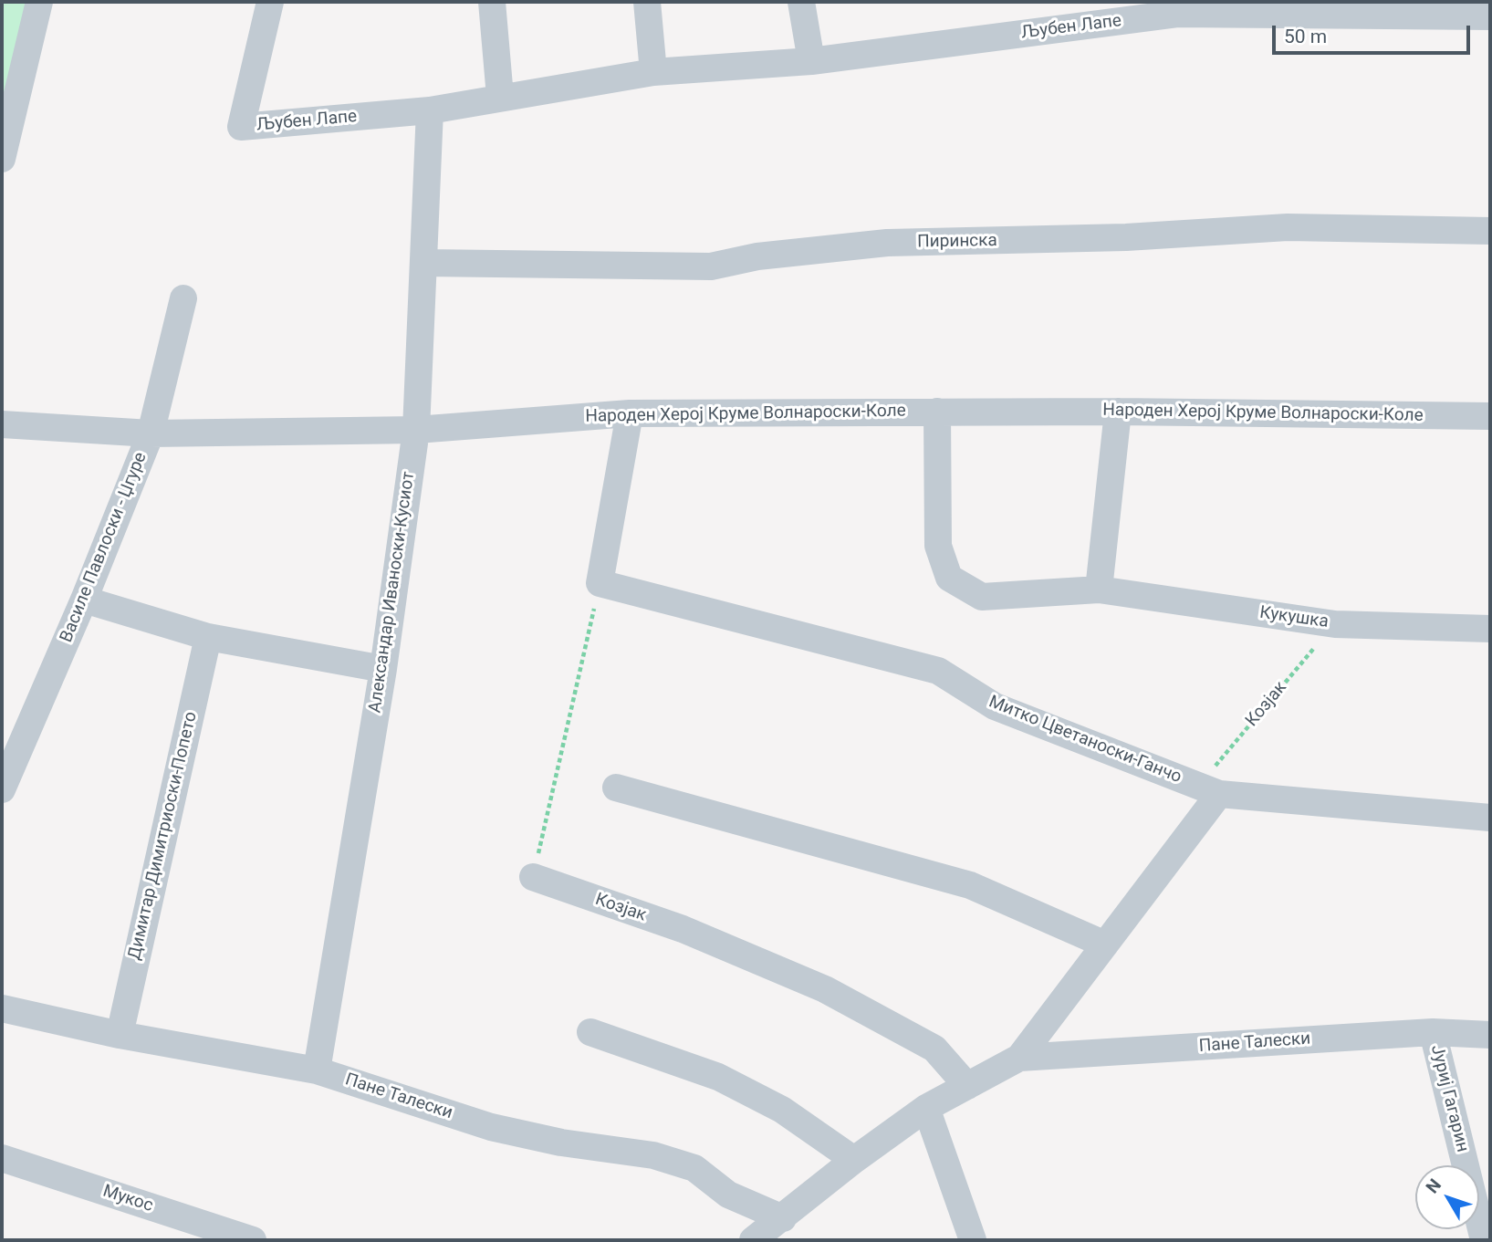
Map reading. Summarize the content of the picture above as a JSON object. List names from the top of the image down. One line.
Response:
{"streets":{"street":["Љубен Лапе","Пиринска","Народен Херој Круме Волнароски-Коле","Василе Павлоски - Џгуре","Александар Иваноски-Кусиот","Кукушка","Козјак","Митко Цветаноски-Ганчо","Димитар Димитриоски-Попето","Пане Талески","Јуриј Гагарин","Мукос"]},"crossings":[["Љубен Лапе","Александар Иваноски-Кусиот"],["Пиринска","Александар Иваноски-Кусиот"],["Народен Херој Круме Волнароски-Коле","Василе Павлоски - Џгуре"],["Народен Херој Круме Волнароски-Коле","Александар Иваноски-Кусиот"],["Народен Херој Круме Волнароски-Коле","Кукушка"],["Александар Иваноски-Кусиот","Пане Талески"],["Кукушка","Козјак"],["Козјак","Митко Цветаноски-Ганчо"],["Димитар Димитриоски-Попето","Пане Талески"],["Пане Талески","Јуриј Гагарин"]],"scale_bar":"50 m","north":"top left"}
